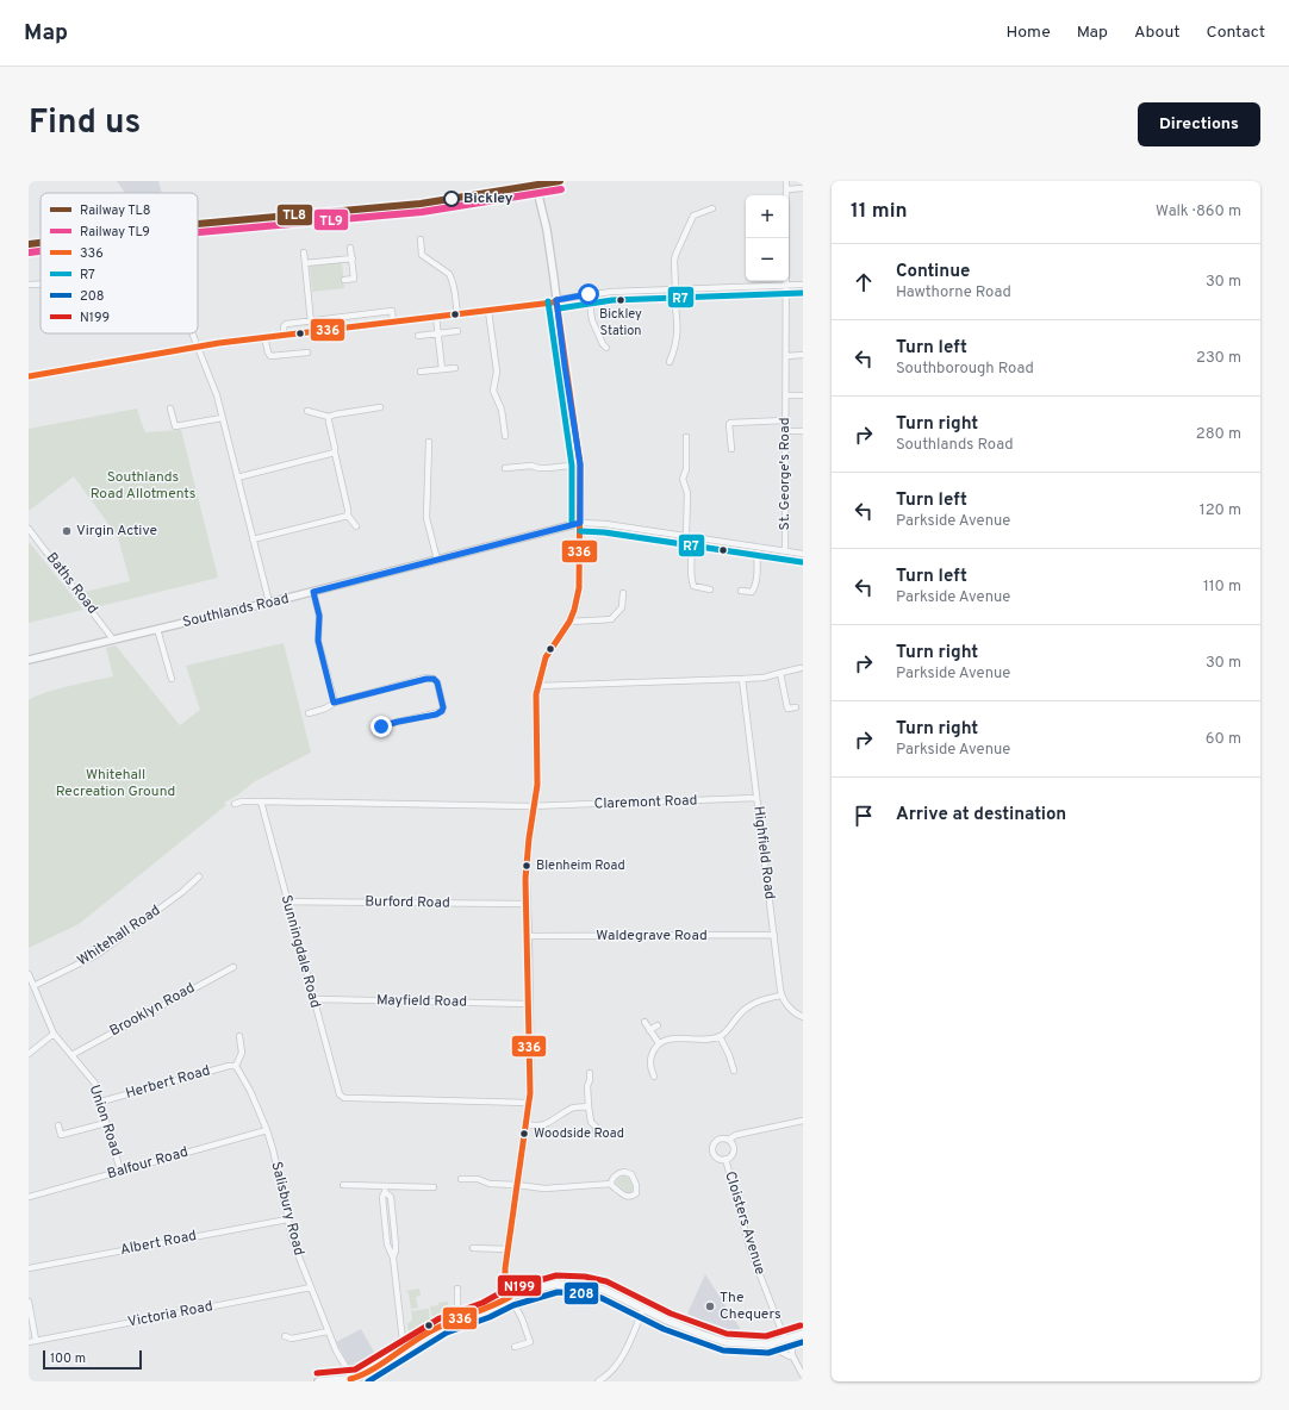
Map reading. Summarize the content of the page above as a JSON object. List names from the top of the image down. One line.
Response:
{"streets":{"street":["St. George's Road","Baths Road","Southlands Road","Claremont Road","Highfield Road","Burford Road","Whitehall Road","Waldegrave Road","Sunningdale Road","Mayfield Road","Brooklyn Road","Herbert Road","Union Road","Balfour Road","Salisbury Road","Cloisters Avenue","Albert Road","Victoria Road"]},"crossings":[["Baths Road","Southlands Road"],["Claremont Road","Highfield Road"],["Highfield Road","Waldegrave Road"],["Burford Road","Sunningdale Road"],["Whitehall Road","Union Road"],["Sunningdale Road","Mayfield Road"],["Brooklyn Road","Union Road"],["Herbert Road","Union Road"],["Herbert Road","Salisbury Road"],["Union Road","Balfour Road"],["Balfour Road","Salisbury Road"],["Salisbury Road","Albert Road"],["Salisbury Road","Victoria Road"]],"parks":["Southlands Road Allotments","Whitehall Recreation Ground"],"places":["Bickley","Bickley Station","Virgin Active","Blenheim Road","Woodside Road","The Chequers"],"lines":["rail line TL8","rail line TL9","transit line R7","transit line 336","transit line N199","transit line 208"],"legend":["Railway TL8","Railway TL9","336","R7","208","N199"],"scale_bar":"100 m","page":{"header":"Map","nav":["Home","Map","About","Contact"],"title":"Find us","buttons":"Directions","heading":["11 min","Walk · 860 m"],"map_buttons":["+","−"],"list":[["Continue","Hawthorne Road","30 m"],["Turn left","Southborough Road","230 m"],["Turn right","Southlands Road","280 m"],["Turn left","Parkside Avenue","120 m"],["Turn left","Parkside Avenue","110 m"],["Turn right","Parkside Avenue","30 m"],["Turn right","Parkside Avenue","60 m"],"Arrive at destination"],"scale":"100 m"}}
